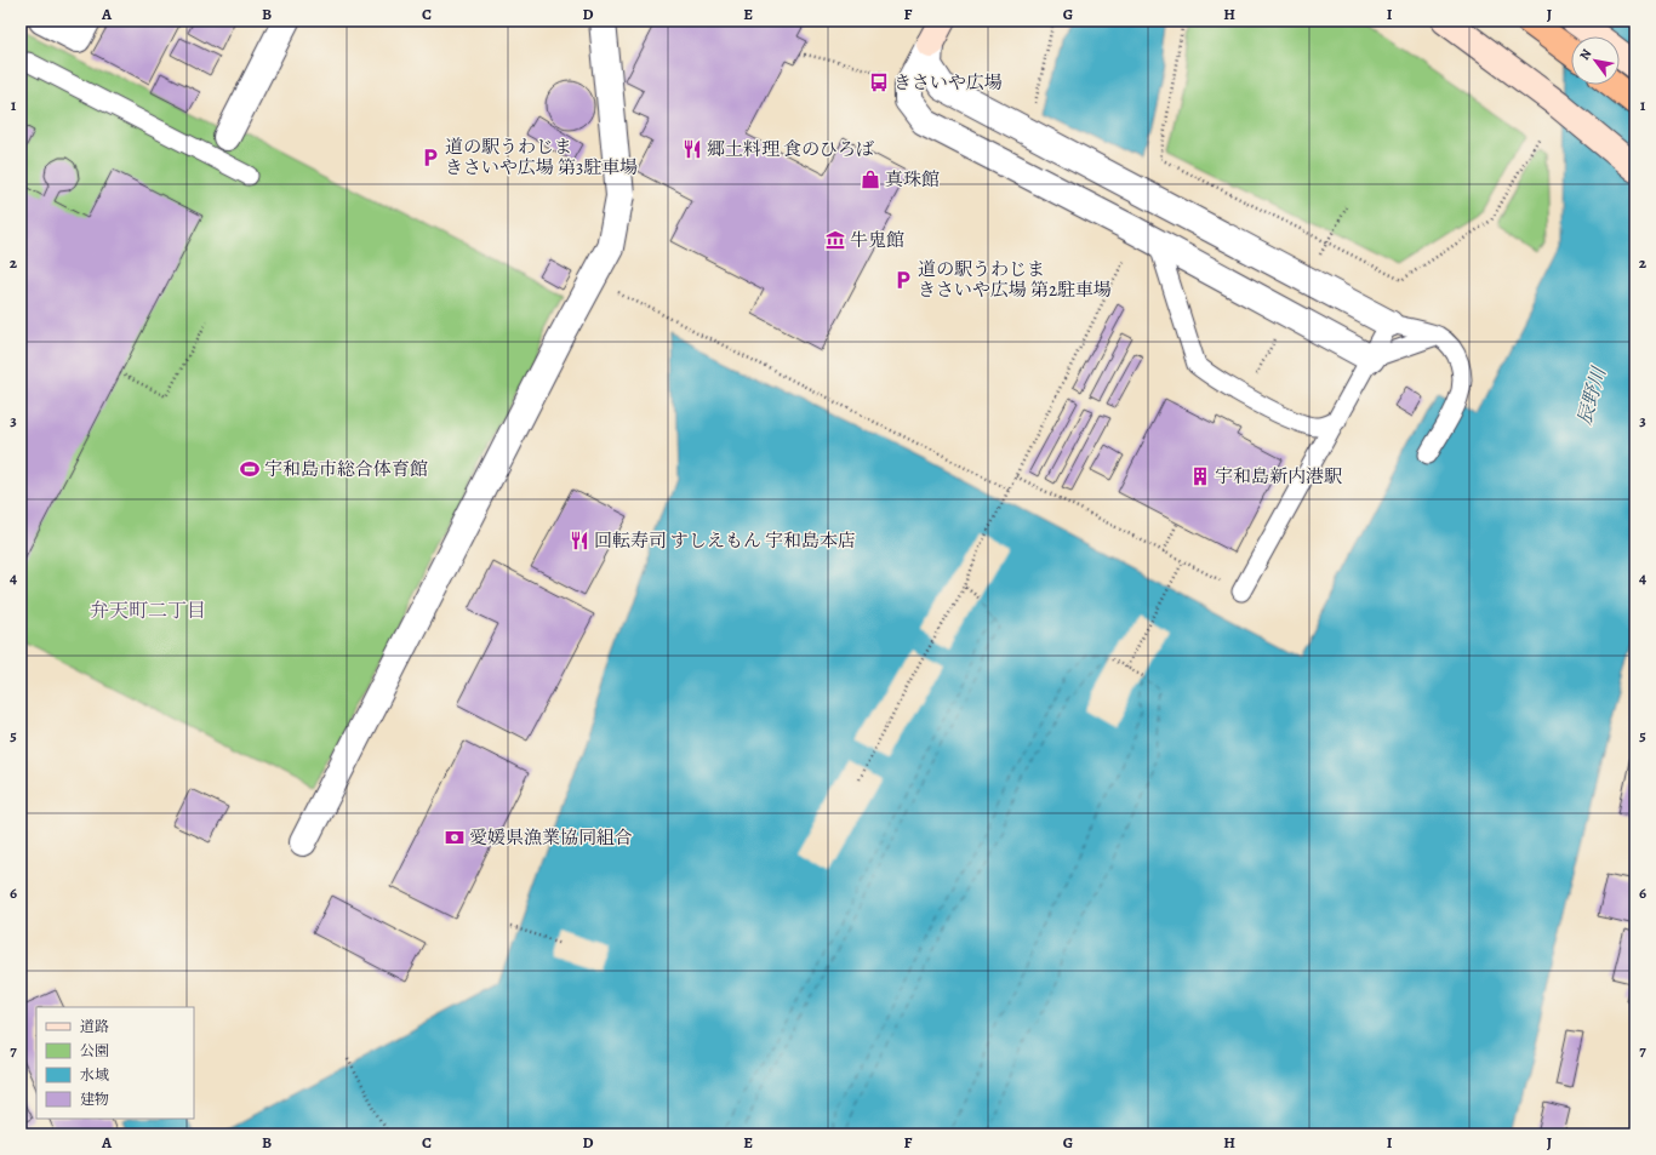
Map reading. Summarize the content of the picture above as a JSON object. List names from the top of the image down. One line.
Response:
{"districts":["弁天町二丁目"],"water":["辰野川"],"places":{"bus stop":["きさいや広場"],"restaurant":["郷土料理 食のひろば","回転寿司 すしえもん 宇和島本店"],"parking":["道の駅うわじま きさいや広場 第3駐車場","道の駅うわじま きさいや広場 第2駐車場"],"shop":["真珠館"],"museum":["牛鬼館"],"sports":["宇和島市総合体育館"],"building":["宇和島新内港駅"],"bank":["愛媛県漁業協同組合"]},"legend":["道路","公園","水域","建物"],"north":"top left","grid":{"columns":["A","B","C","D","E","F","G","H","I","J"],"rows":["1","2","3","4","5","6","7"]}}
